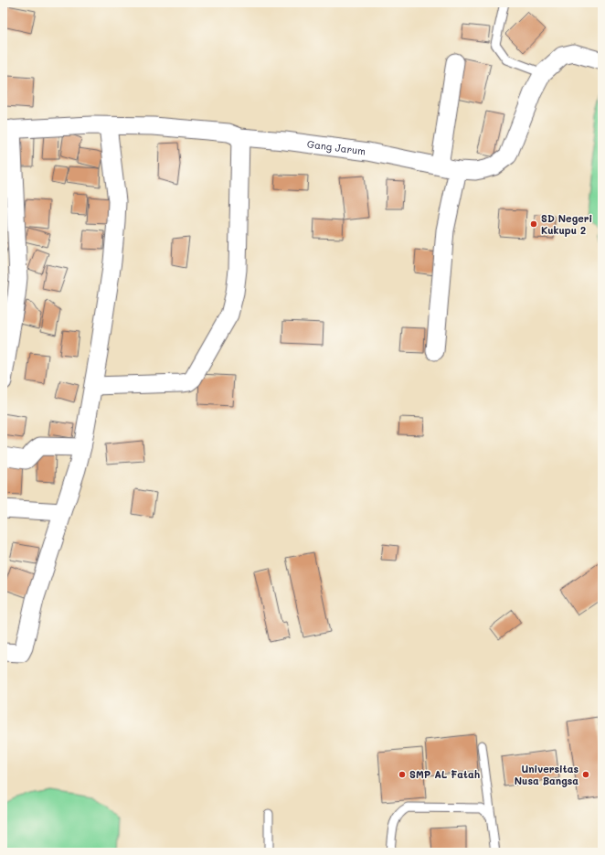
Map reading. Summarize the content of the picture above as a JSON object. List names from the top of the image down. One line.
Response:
{"streets":{"street":["Gang Jarum"]},"places":["SD Negeri Kukupu 2","SMP AL Fatah","Universitas Nusa Bangsa"]}
